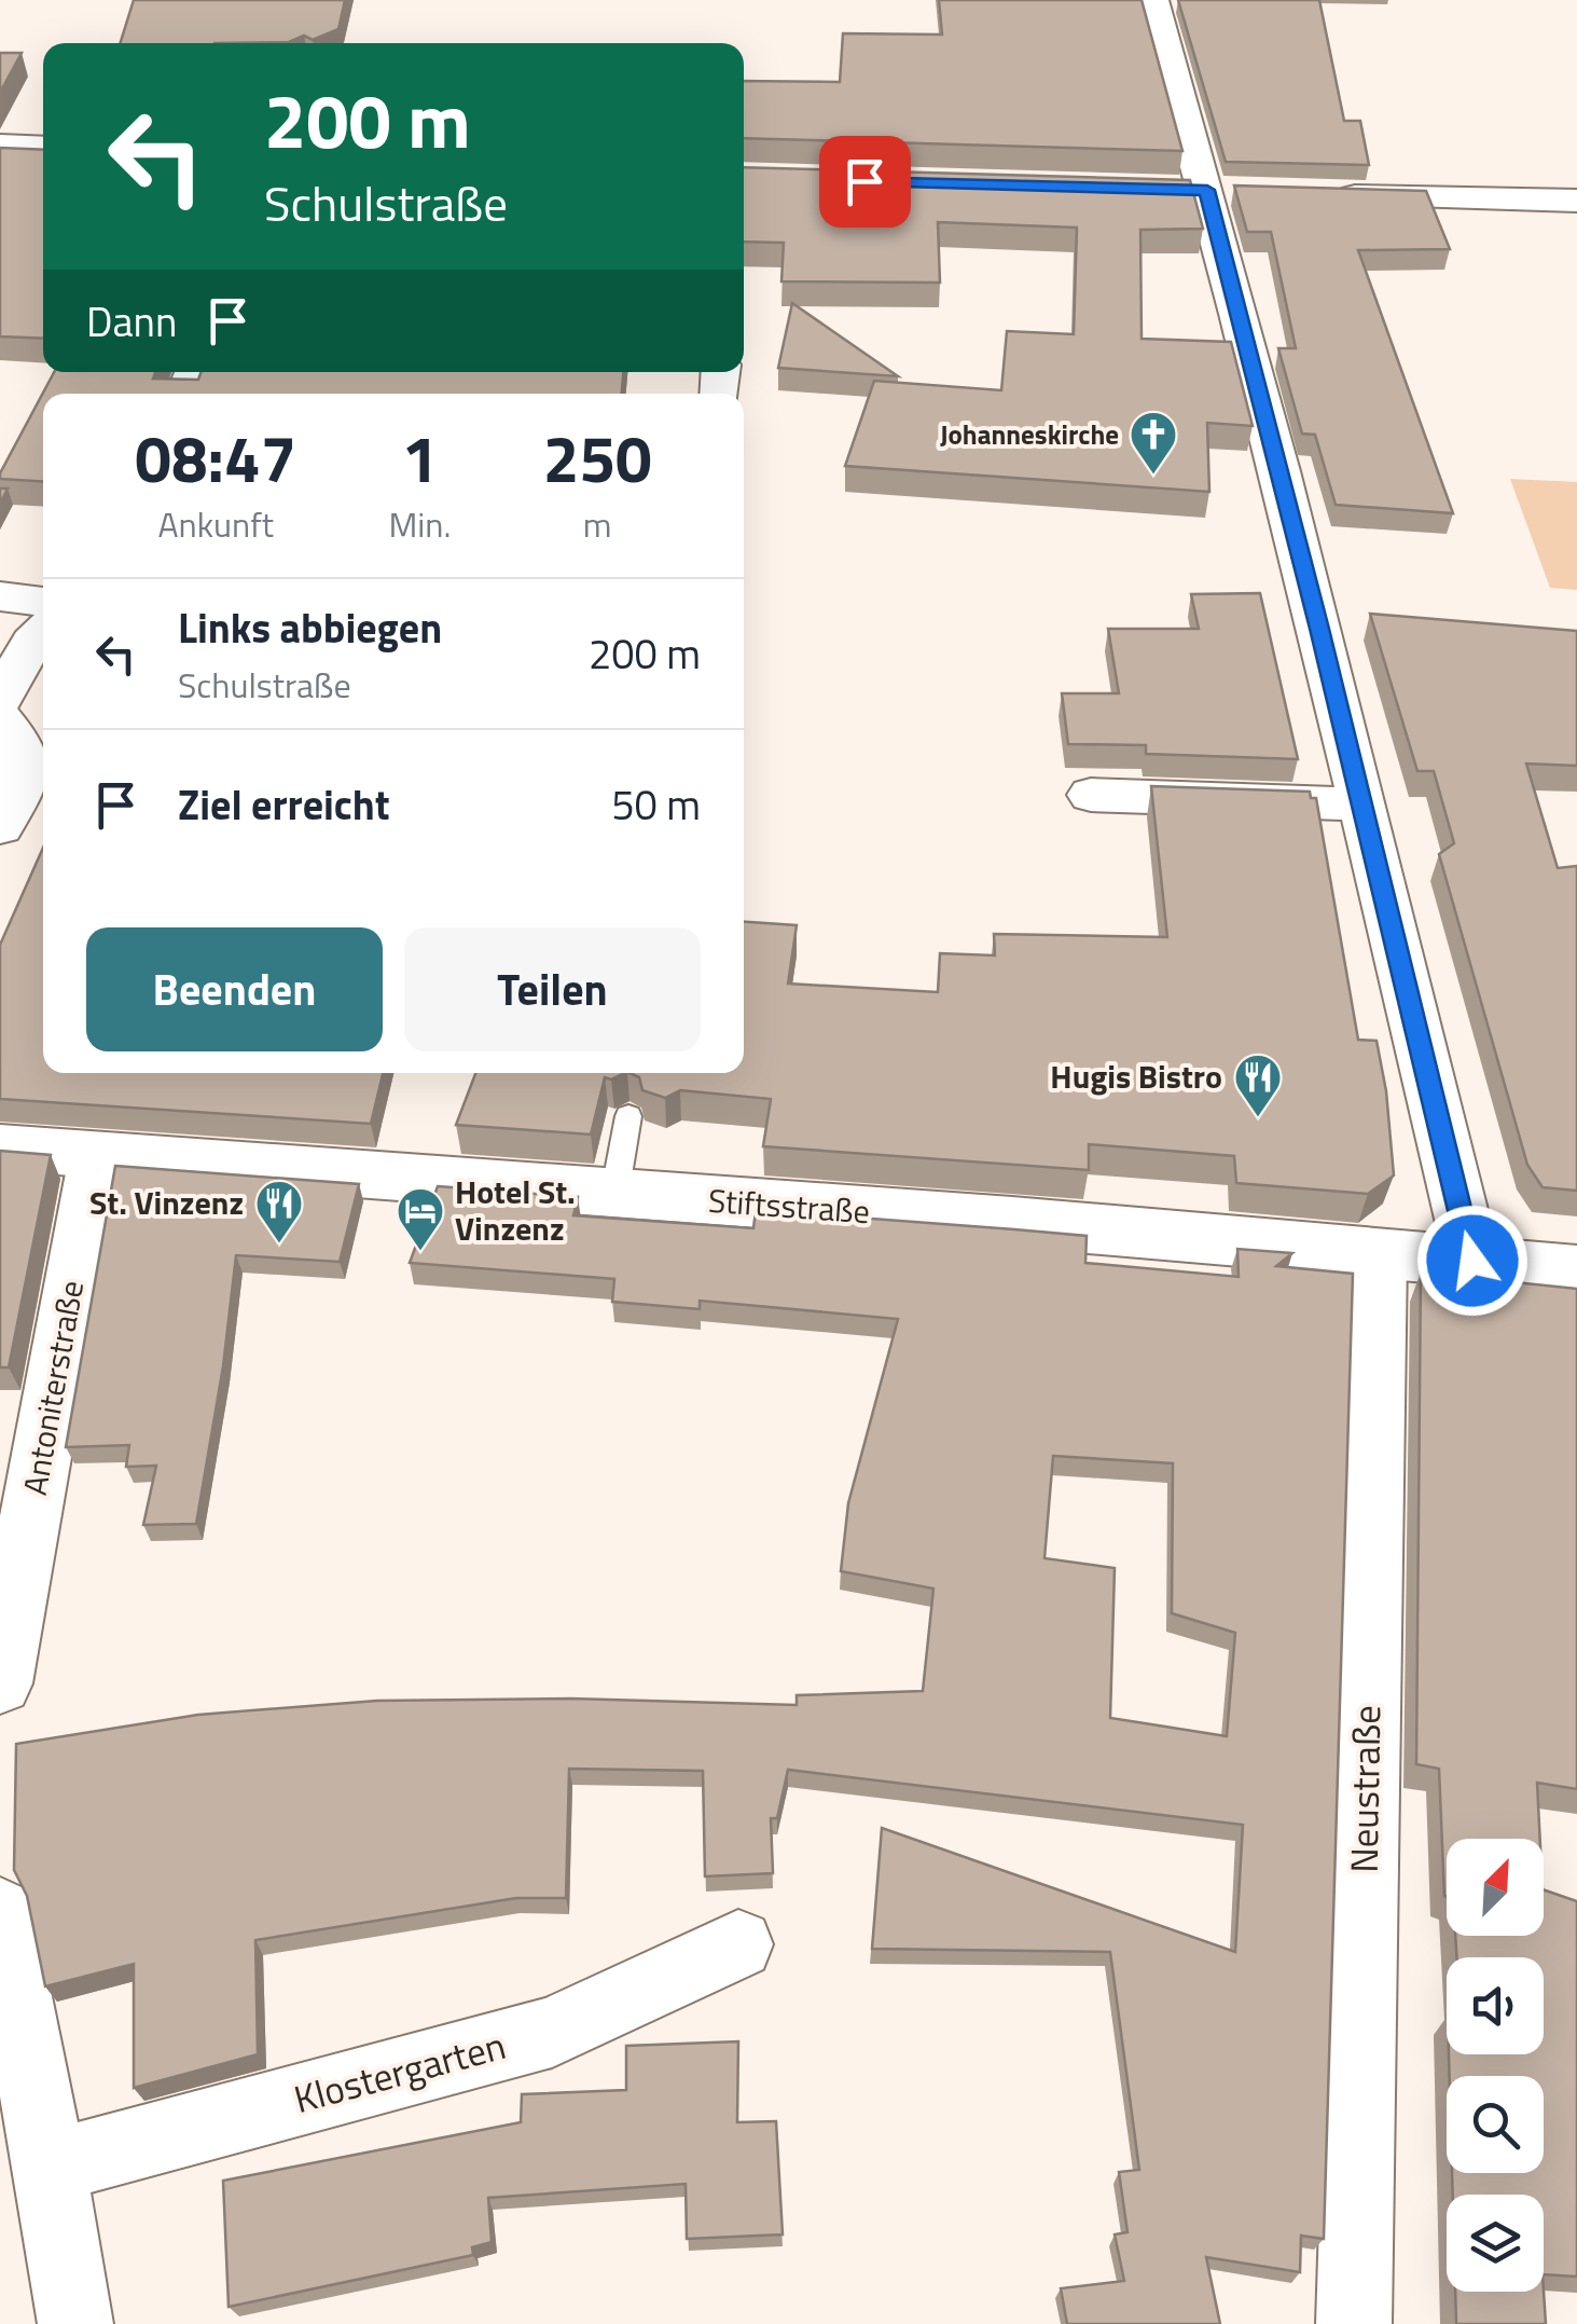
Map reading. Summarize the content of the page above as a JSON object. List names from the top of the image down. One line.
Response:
{"streets":{"street":["Stiftsstraße","Antoniterstraße","Neustraße","Klostergarten"]},"crossings":[["Stiftsstraße","Antoniterstraße"],["Stiftsstraße","Neustraße"]],"places":{"church":["Johanneskirche"],"restaurant":["Hugis Bistro","St. Vinzenz"],"hotel":["Hotel St. Vinzenz"]},"north":"top right","page":{"turn":["200 m","Schulstraße"],"then":"Dann","eta":["08:47","Ankunft","1","Min.","250","m"],"list":[{"name":"Links abbiegen","note":"Schulstraße","value":"200 m"},{"name":"Ziel erreicht","value":"50 m"}],"buttons":["Beenden","Teilen"]}}
